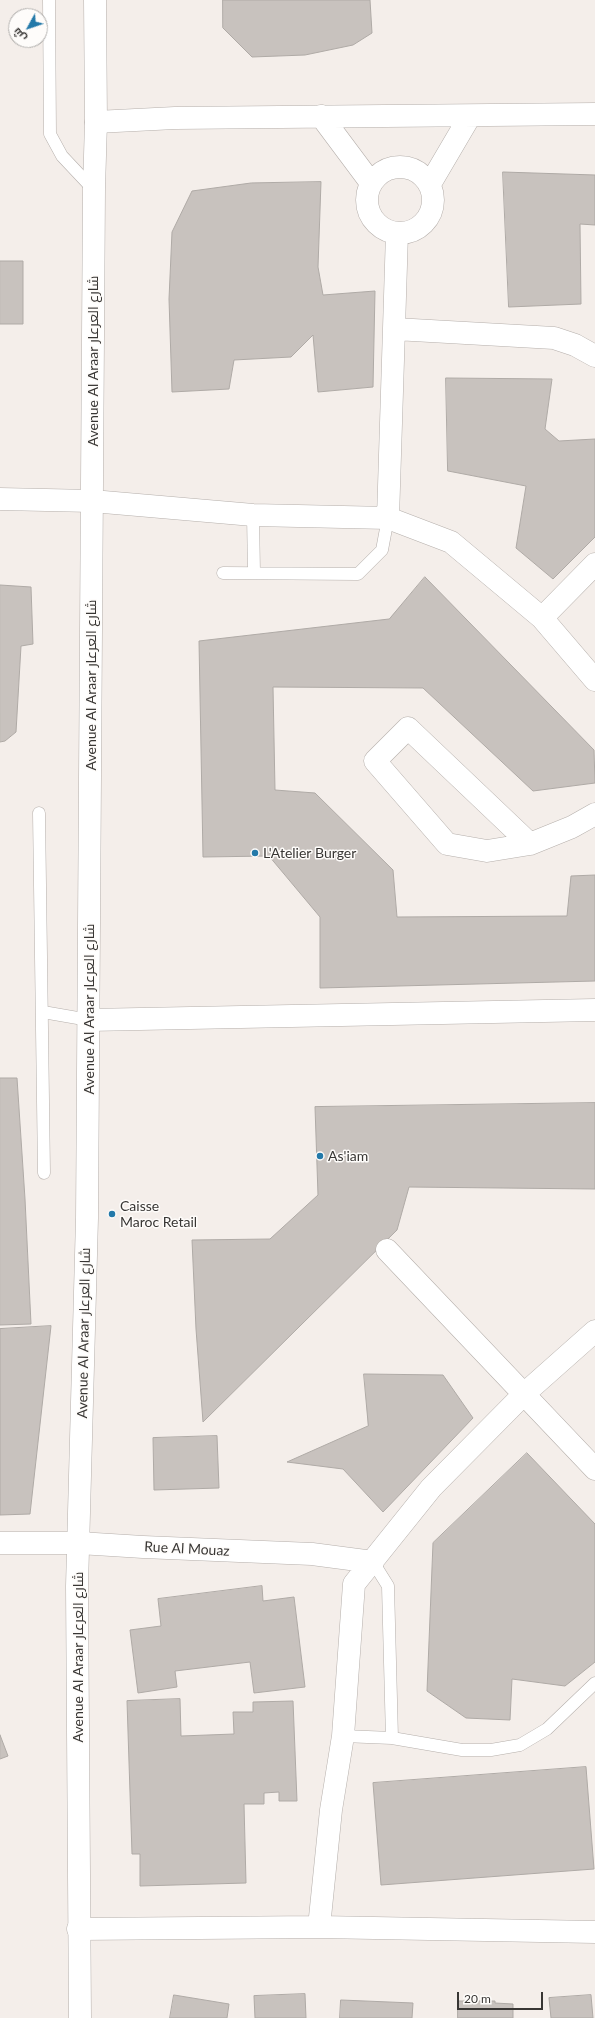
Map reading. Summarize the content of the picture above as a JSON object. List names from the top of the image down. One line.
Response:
{"streets":{"street":["Avenue Al Araar شارع العرعار","Rue Al Mouaz"]},"crossings":[["Avenue Al Araar شارع العرعار","Rue Al Mouaz"]],"places":["L'Atelier Burger","As'iam","Caisse Maroc Retail"],"scale_bar":"20 m","north":"bottom left"}
